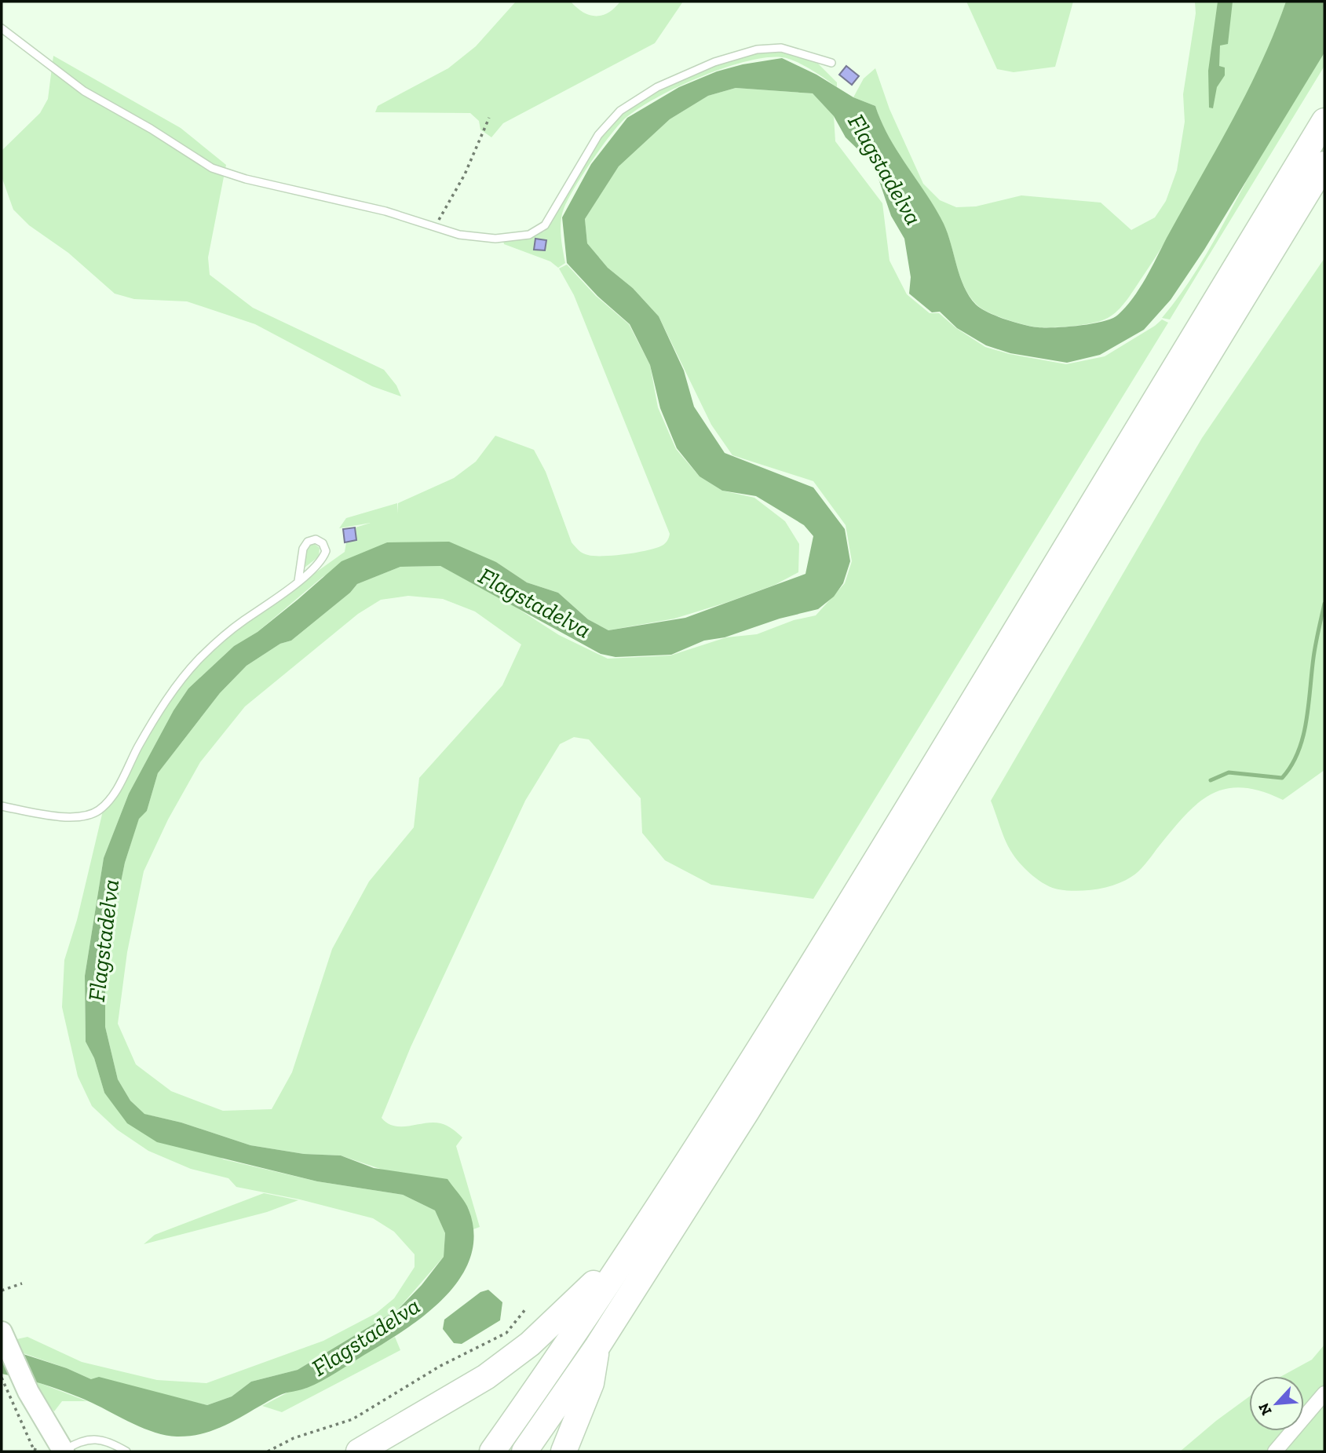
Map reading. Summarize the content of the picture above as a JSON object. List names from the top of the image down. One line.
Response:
{"water":["Flagstadelva"],"north":"bottom left"}
